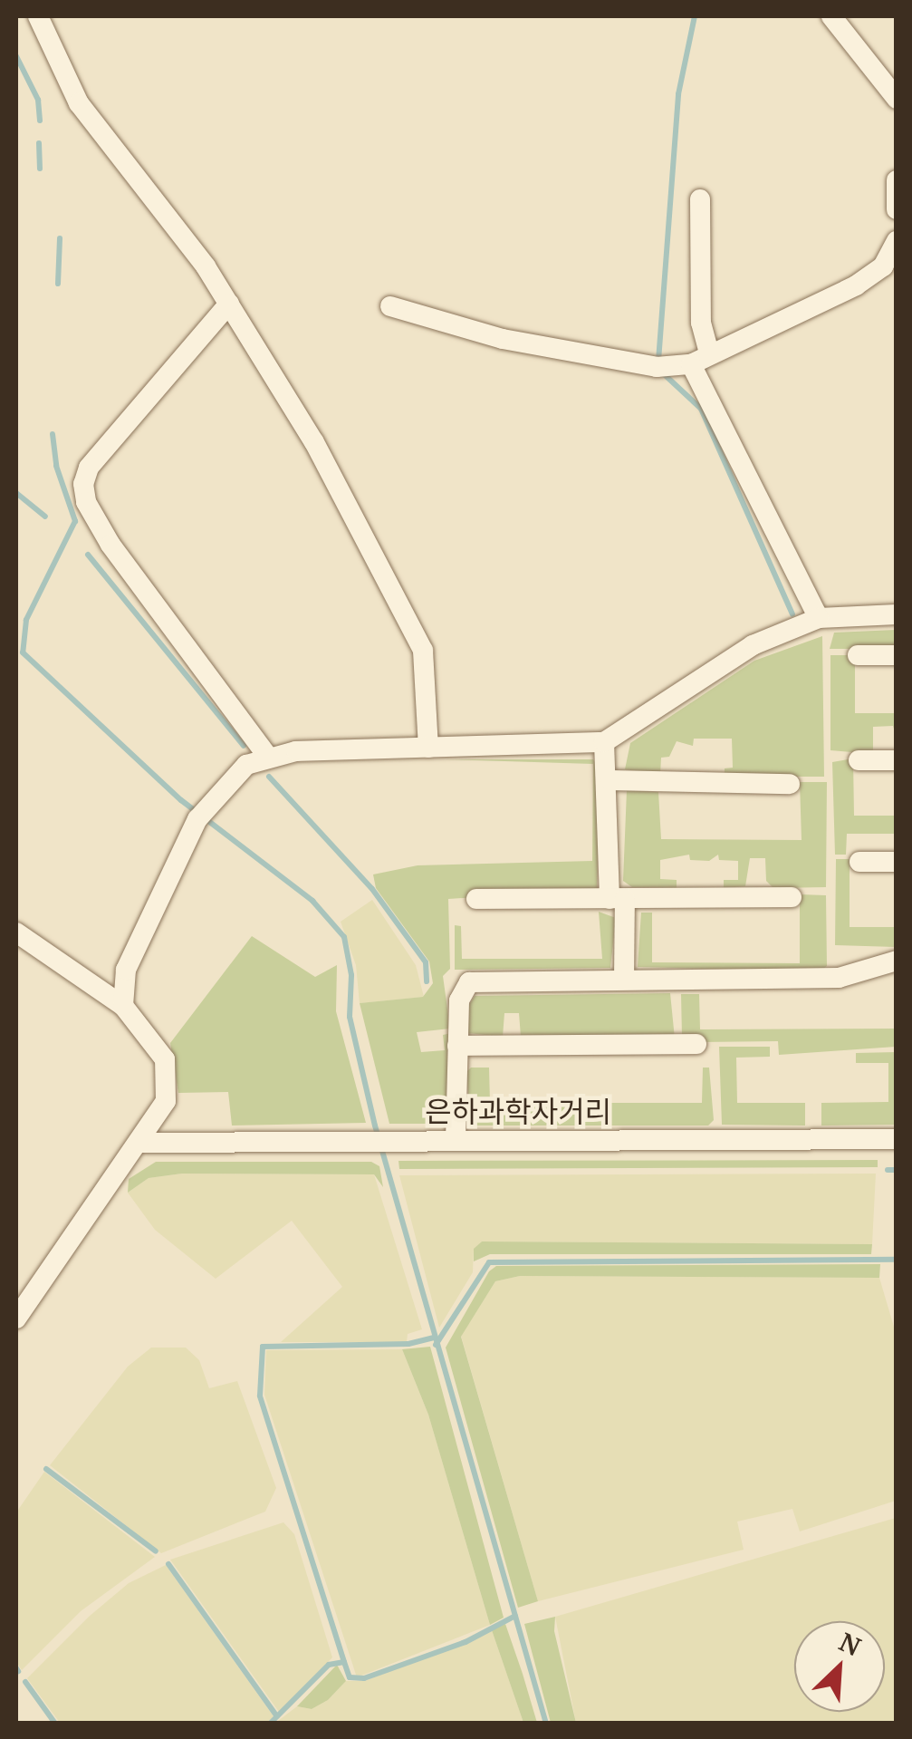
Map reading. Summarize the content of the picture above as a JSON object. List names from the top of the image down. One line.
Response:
{"streets":{"street":["은하과학자거리"]},"north":"top right"}
